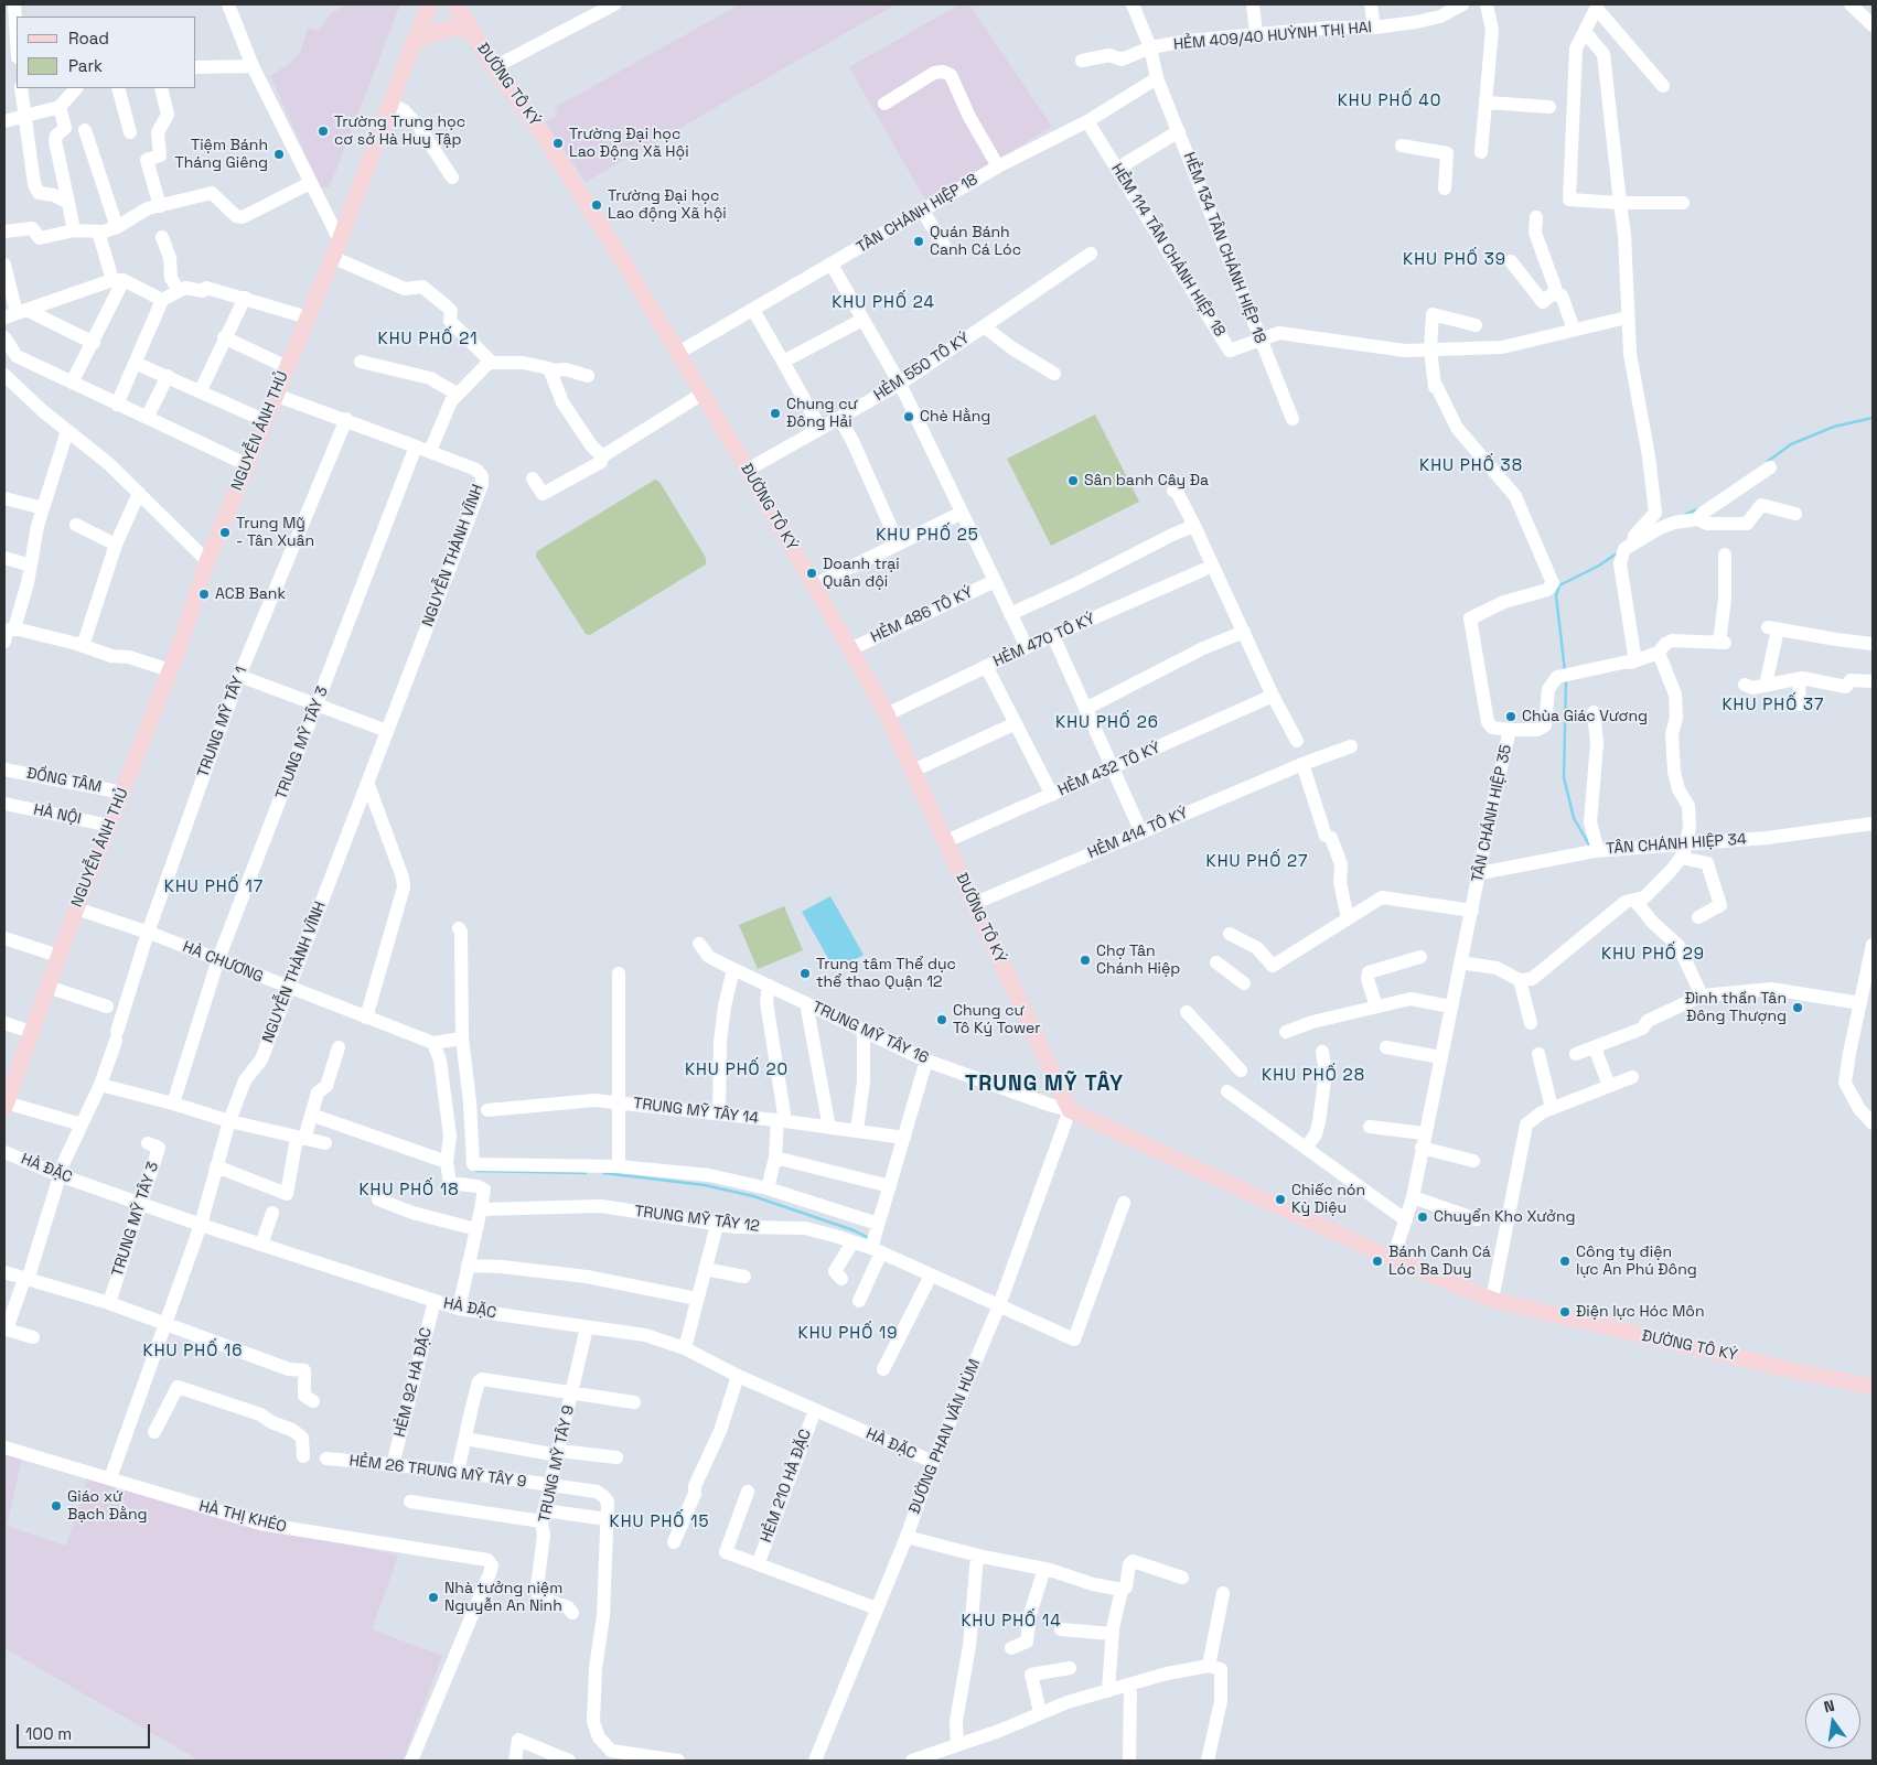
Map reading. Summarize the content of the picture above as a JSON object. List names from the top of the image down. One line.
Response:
{"streets":{"main road":["ĐƯỜNG TÔ KÝ","NGUYỄN ẢNH THỦ"],"street":["HẺM 409/40 HUỲNH THỊ HAI","TÂN CHÁNH HIỆP 18","HẺM 134 TÂN CHÁNH HIỆP 18","HẺM 114 TÂN CHÁNH HIỆP 18","HẺM 550 TÔ KÝ","NGUYỄN THÀNH VĨNH","HẺM 486 TÔ KÝ","HẺM 470 TÔ KÝ","TRUNG MỸ TÂY 1","TRUNG MỸ TÂY 3","HẺM 432 TÔ KÝ","ĐỒNG TÂM","TÂN CHÁNH HIỆP 35","HÀ NỘI","HẺM 414 TÔ KÝ","TÂN CHÁNH HIỆP 34","HÀ CHƯƠNG","TRUNG MỸ TÂY 16","TRUNG MỸ TÂY 14","HÀ ĐẶC","TRUNG MỸ TÂY 12","HẺM 92 HÀ ĐẶC","ĐƯỜNG PHAN VĂN HÙM","TRUNG MỸ TÂY 9","HẺM 26 TRUNG MỸ TÂY 9","HẺM 210 HÀ ĐẶC","HÀ THỊ KHÉO"]},"crossings":[["HẺM 409/40 HUỲNH THỊ HAI","HẺM 134 TÂN CHÁNH HIỆP 18"],["ĐƯỜNG TÔ KÝ","TÂN CHÁNH HIỆP 18"],["ĐƯỜNG TÔ KÝ","HẺM 550 TÔ KÝ"],["ĐƯỜNG TÔ KÝ","HẺM 486 TÔ KÝ"],["ĐƯỜNG TÔ KÝ","HẺM 470 TÔ KÝ"],["ĐƯỜNG TÔ KÝ","HẺM 432 TÔ KÝ"],["ĐƯỜNG TÔ KÝ","TÂN CHÁNH HIỆP 35"],["ĐƯỜNG TÔ KÝ","HẺM 414 TÔ KÝ"],["ĐƯỜNG TÔ KÝ","TRUNG MỸ TÂY 16"],["ĐƯỜNG TÔ KÝ","ĐƯỜNG PHAN VĂN HÙM"],["TÂN CHÁNH HIỆP 18","HẺM 134 TÂN CHÁNH HIỆP 18"],["TÂN CHÁNH HIỆP 18","HẺM 114 TÂN CHÁNH HIỆP 18"],["HẺM 134 TÂN CHÁNH HIỆP 18","HẺM 114 TÂN CHÁNH HIỆP 18"],["NGUYỄN ẢNH THỦ","ĐỒNG TÂM"],["NGUYỄN ẢNH THỦ","HÀ NỘI"],["NGUYỄN ẢNH THỦ","HÀ CHƯƠNG"],["NGUYỄN THÀNH VĨNH","HÀ CHƯƠNG"],["NGUYỄN THÀNH VĨNH","HÀ ĐẶC"],["NGUYỄN THÀNH VĨNH","HÀ THỊ KHÉO"],["TRUNG MỸ TÂY 1","HÀ CHƯƠNG"],["TRUNG MỸ TÂY 1","HÀ ĐẶC"],["TRUNG MỸ TÂY 3","HÀ CHƯƠNG"],["TRUNG MỸ TÂY 3","HÀ ĐẶC"],["TÂN CHÁNH HIỆP 35","TÂN CHÁNH HIỆP 34"],["TRUNG MỸ TÂY 16","ĐƯỜNG PHAN VĂN HÙM"],["HÀ ĐẶC","HẺM 92 HÀ ĐẶC"],["HÀ ĐẶC","ĐƯỜNG PHAN VĂN HÙM"],["HÀ ĐẶC","TRUNG MỸ TÂY 9"],["HÀ ĐẶC","HẺM 210 HÀ ĐẶC"],["TRUNG MỸ TÂY 12","ĐƯỜNG PHAN VĂN HÙM"],["HẺM 92 HÀ ĐẶC","HẺM 26 TRUNG MỸ TÂY 9"],["TRUNG MỸ TÂY 9","HẺM 26 TRUNG MỸ TÂY 9"]],"districts":["KHU PHỐ 40","KHU PHỐ 39","KHU PHỐ 24","KHU PHỐ 21","KHU PHỐ 38","KHU PHỐ 25","KHU PHỐ 37","KHU PHỐ 26","KHU PHỐ 27","KHU PHỐ 17","KHU PHỐ 29","KHU PHỐ 20","KHU PHỐ 28","TRUNG MỸ TÂY","KHU PHỐ 18","KHU PHỐ 19","KHU PHỐ 16","KHU PHỐ 15","KHU PHỐ 14"],"places":["Trường Trung học cơ sở Hà Huy Tập","Trường Đại học Lao Động Xã Hội","Tiệm Bánh Tháng Giêng","Trường Đại học Lao động Xã hội","Quán Bánh Canh Cá Lóc","Chung cư Đông Hải","Chè Hằng","Sân banh Cây Đa","Trung Mỹ - Tân Xuân","Doanh trại Quân đội","ACB Bank","Chùa Giác Vương","Chợ Tân Chánh Hiệp","Trung tâm Thể dục thể thao Quận 12","Đình thần Tân Đông Thượng","Chung cư Tô Ký Tower","Chiếc nón Kỳ Diệu","Chuyển Kho Xưởng","Bánh Canh Cá Lóc Ba Duy","Công ty điện lực An Phú Đông","Điện lực Hóc Môn","Giáo xứ Bạch Đằng","Nhà tưởng niệm Nguyễn An Ninh"],"legend":["Road","Park"],"scale_bar":"100 m","north":"top"}
